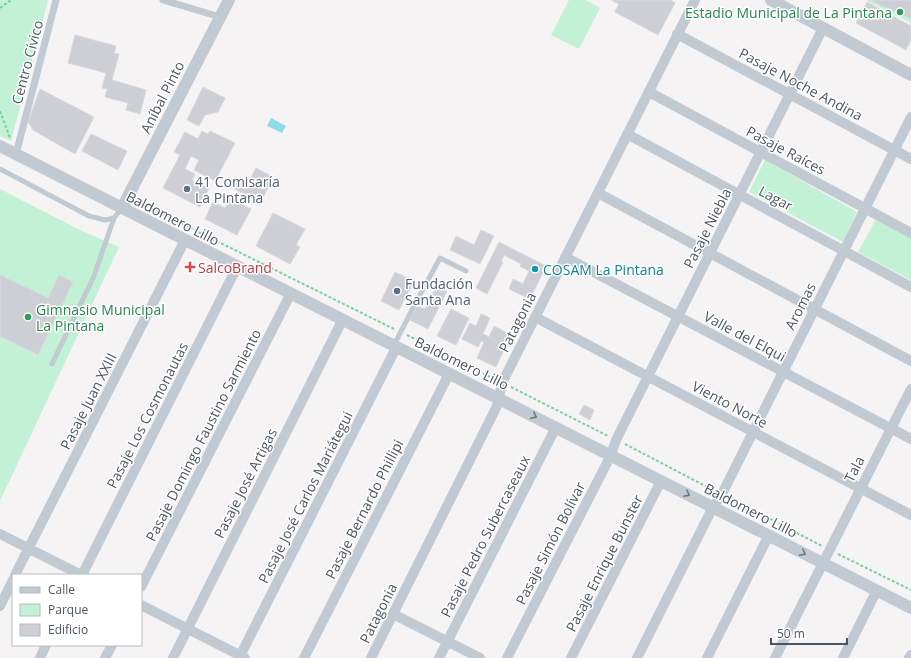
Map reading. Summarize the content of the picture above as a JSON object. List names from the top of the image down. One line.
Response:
{"streets":{"street":["Centro Cívico","Pasaje Noche Andina","Aníbal Pinto","Pasaje Raíces","Lagar","Baldomero Lillo","Pasaje Niebla","Aromas","Patagonia","Valle del Elqui","Pasaje Juan XXIII","Viento Norte","Pasaje Los Cosmonautas","Pasaje Domingo Faustino Sarmiento","Tala","Pasaje José Artigas","Pasaje José Carlos Mariátegui","Pasaje Bernardo Phillipi","Pasaje Pedro Subercaseaux","Pasaje Simón Bolívar","Pasaje Enrique Bunster"]},"crossings":[["Centro Cívico","Baldomero Lillo"],["Pasaje Noche Andina","Pasaje Niebla"],["Pasaje Noche Andina","Aromas"],["Pasaje Noche Andina","Patagonia"],["Aníbal Pinto","Baldomero Lillo"],["Pasaje Raíces","Pasaje Niebla"],["Pasaje Raíces","Aromas"],["Pasaje Raíces","Patagonia"],["Lagar","Pasaje Niebla"],["Lagar","Aromas"],["Lagar","Patagonia"],["Baldomero Lillo","Aromas"],["Baldomero Lillo","Patagonia"],["Baldomero Lillo","Pasaje Juan XXIII"],["Baldomero Lillo","Pasaje Los Cosmonautas"],["Baldomero Lillo","Pasaje Domingo Faustino Sarmiento"],["Baldomero Lillo","Tala"],["Baldomero Lillo","Pasaje José Artigas"],["Baldomero Lillo","Pasaje José Carlos Mariátegui"],["Baldomero Lillo","Pasaje Bernardo Phillipi"],["Baldomero Lillo","Pasaje Pedro Subercaseaux"],["Baldomero Lillo","Pasaje Simón Bolívar"],["Baldomero Lillo","Pasaje Enrique Bunster"],["Pasaje Niebla","Valle del Elqui"],["Pasaje Niebla","Viento Norte"],["Pasaje Niebla","Pasaje Simón Bolívar"],["Aromas","Valle del Elqui"],["Aromas","Viento Norte"],["Patagonia","Valle del Elqui"],["Patagonia","Viento Norte"],["Valle del Elqui","Tala"],["Viento Norte","Tala"]],"places":{"other":["Estadio Municipal de La Pintana","41 Comisaría La Pintana","COSAM La Pintana","Fundación Santa Ana","Gimnasio Municipal La Pintana"],"health":["SalcoBrand"]},"legend":["Calle","Parque","Edificio"],"scale_bar":"50 m"}
